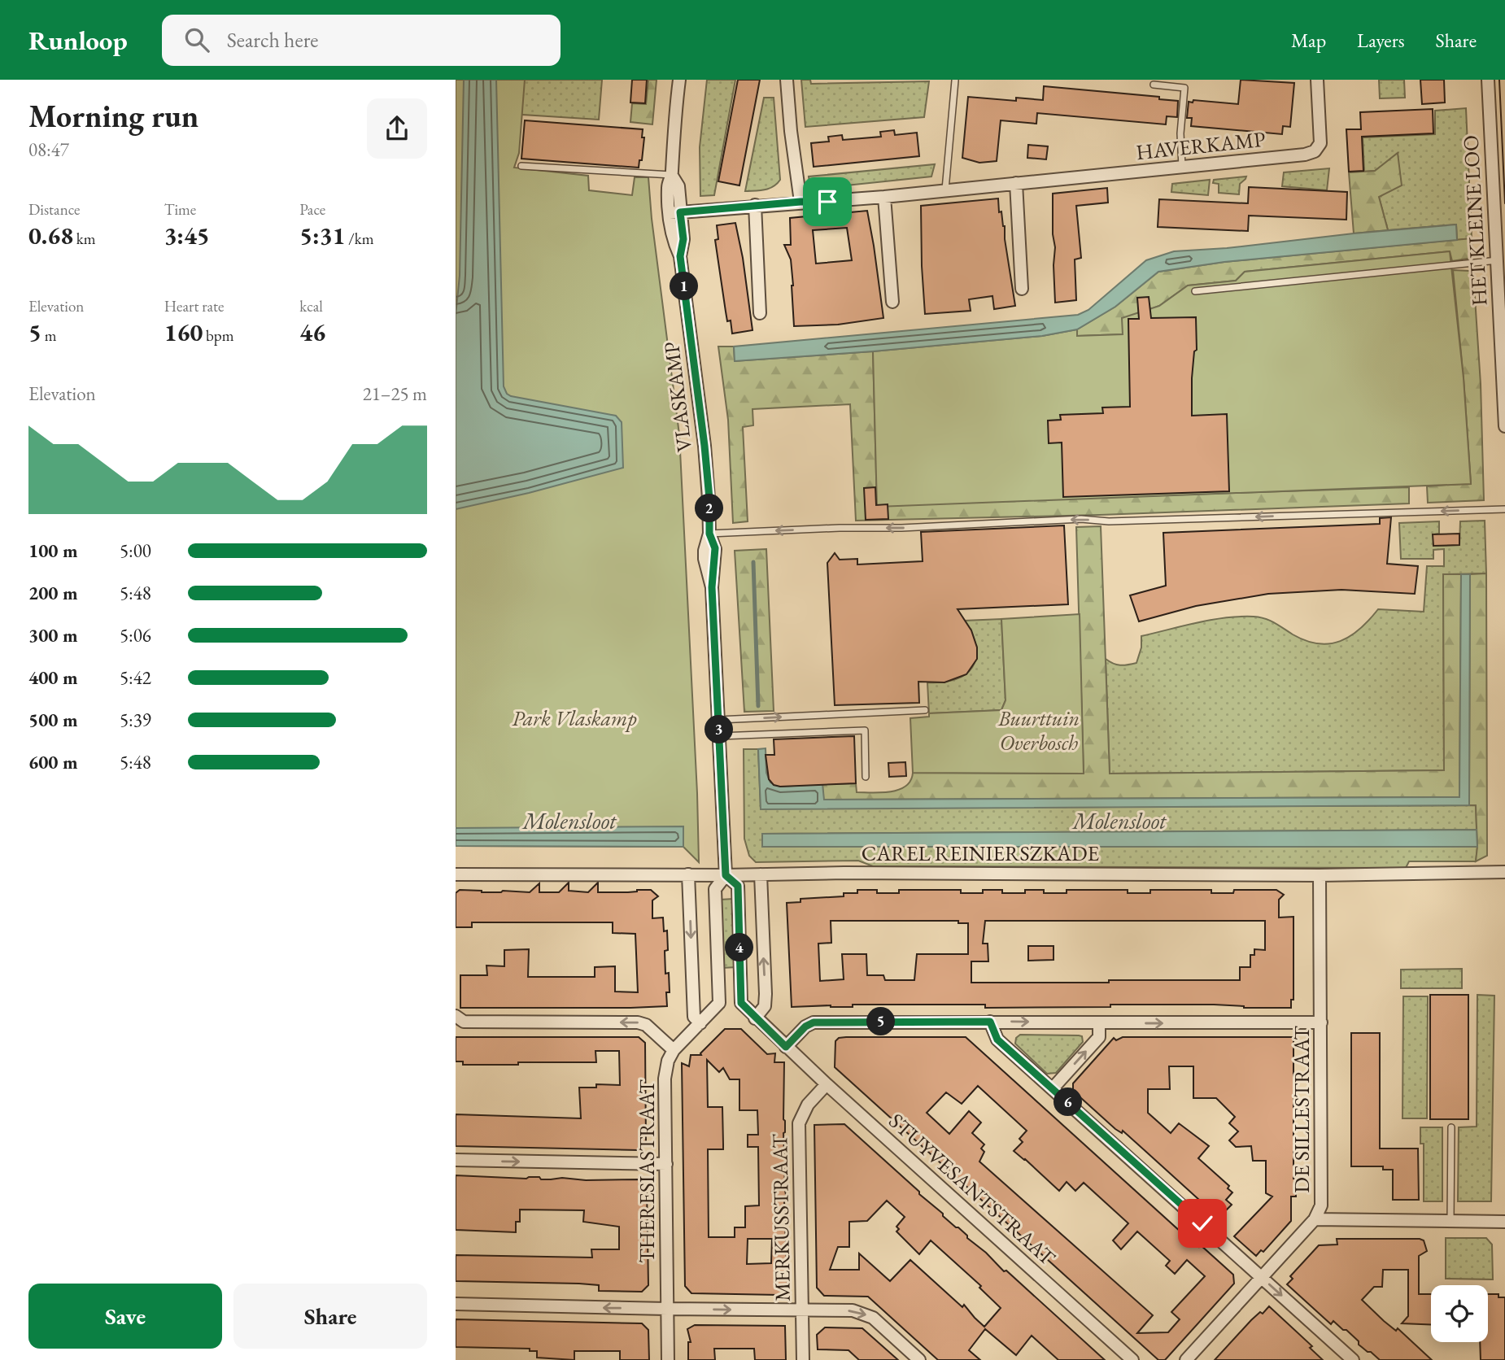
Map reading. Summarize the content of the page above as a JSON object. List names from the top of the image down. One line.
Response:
{"streets":{"street":["HAVERKAMP","HET KLEINE LOO","VLASKAMP","CAREL REINIERSZKADE","DE SILLESTRAAT","THERESIASTRAAT","STUYVESANTSTRAAT","MERKUSSTRAAT"]},"crossings":[["HAVERKAMP","VLASKAMP"],["VLASKAMP","CAREL REINIERSZKADE"],["CAREL REINIERSZKADE","DE SILLESTRAAT"],["STUYVESANTSTRAAT","MERKUSSTRAAT"]],"water":["Molensloot"],"parks":["Park Vlaskamp","Buurttuin Overbosch"],"page":{"header":"Runloop","search":"Search here","nav":["Map","Layers","Share"],"heading":["Morning run","08:47"],"stats":[["Distance","0.68 km"],["Time","3:45"],["Pace","5:31 /km"],["Elevation","5 m"],["Heart rate","160 bpm"],["kcal","46"]],"pins":["1","2","3","4","5","6"],"chart":["Elevation","21–25 m"],"list":[{"name":"100 m","note":"5:00"},{"name":"200 m","note":"5:48"},{"name":"300 m","note":"5:06"},{"name":"400 m","note":"5:42"},{"name":"500 m","note":"5:39"},{"name":"600 m","note":"5:48"}],"buttons":["Save","Share"]}}
